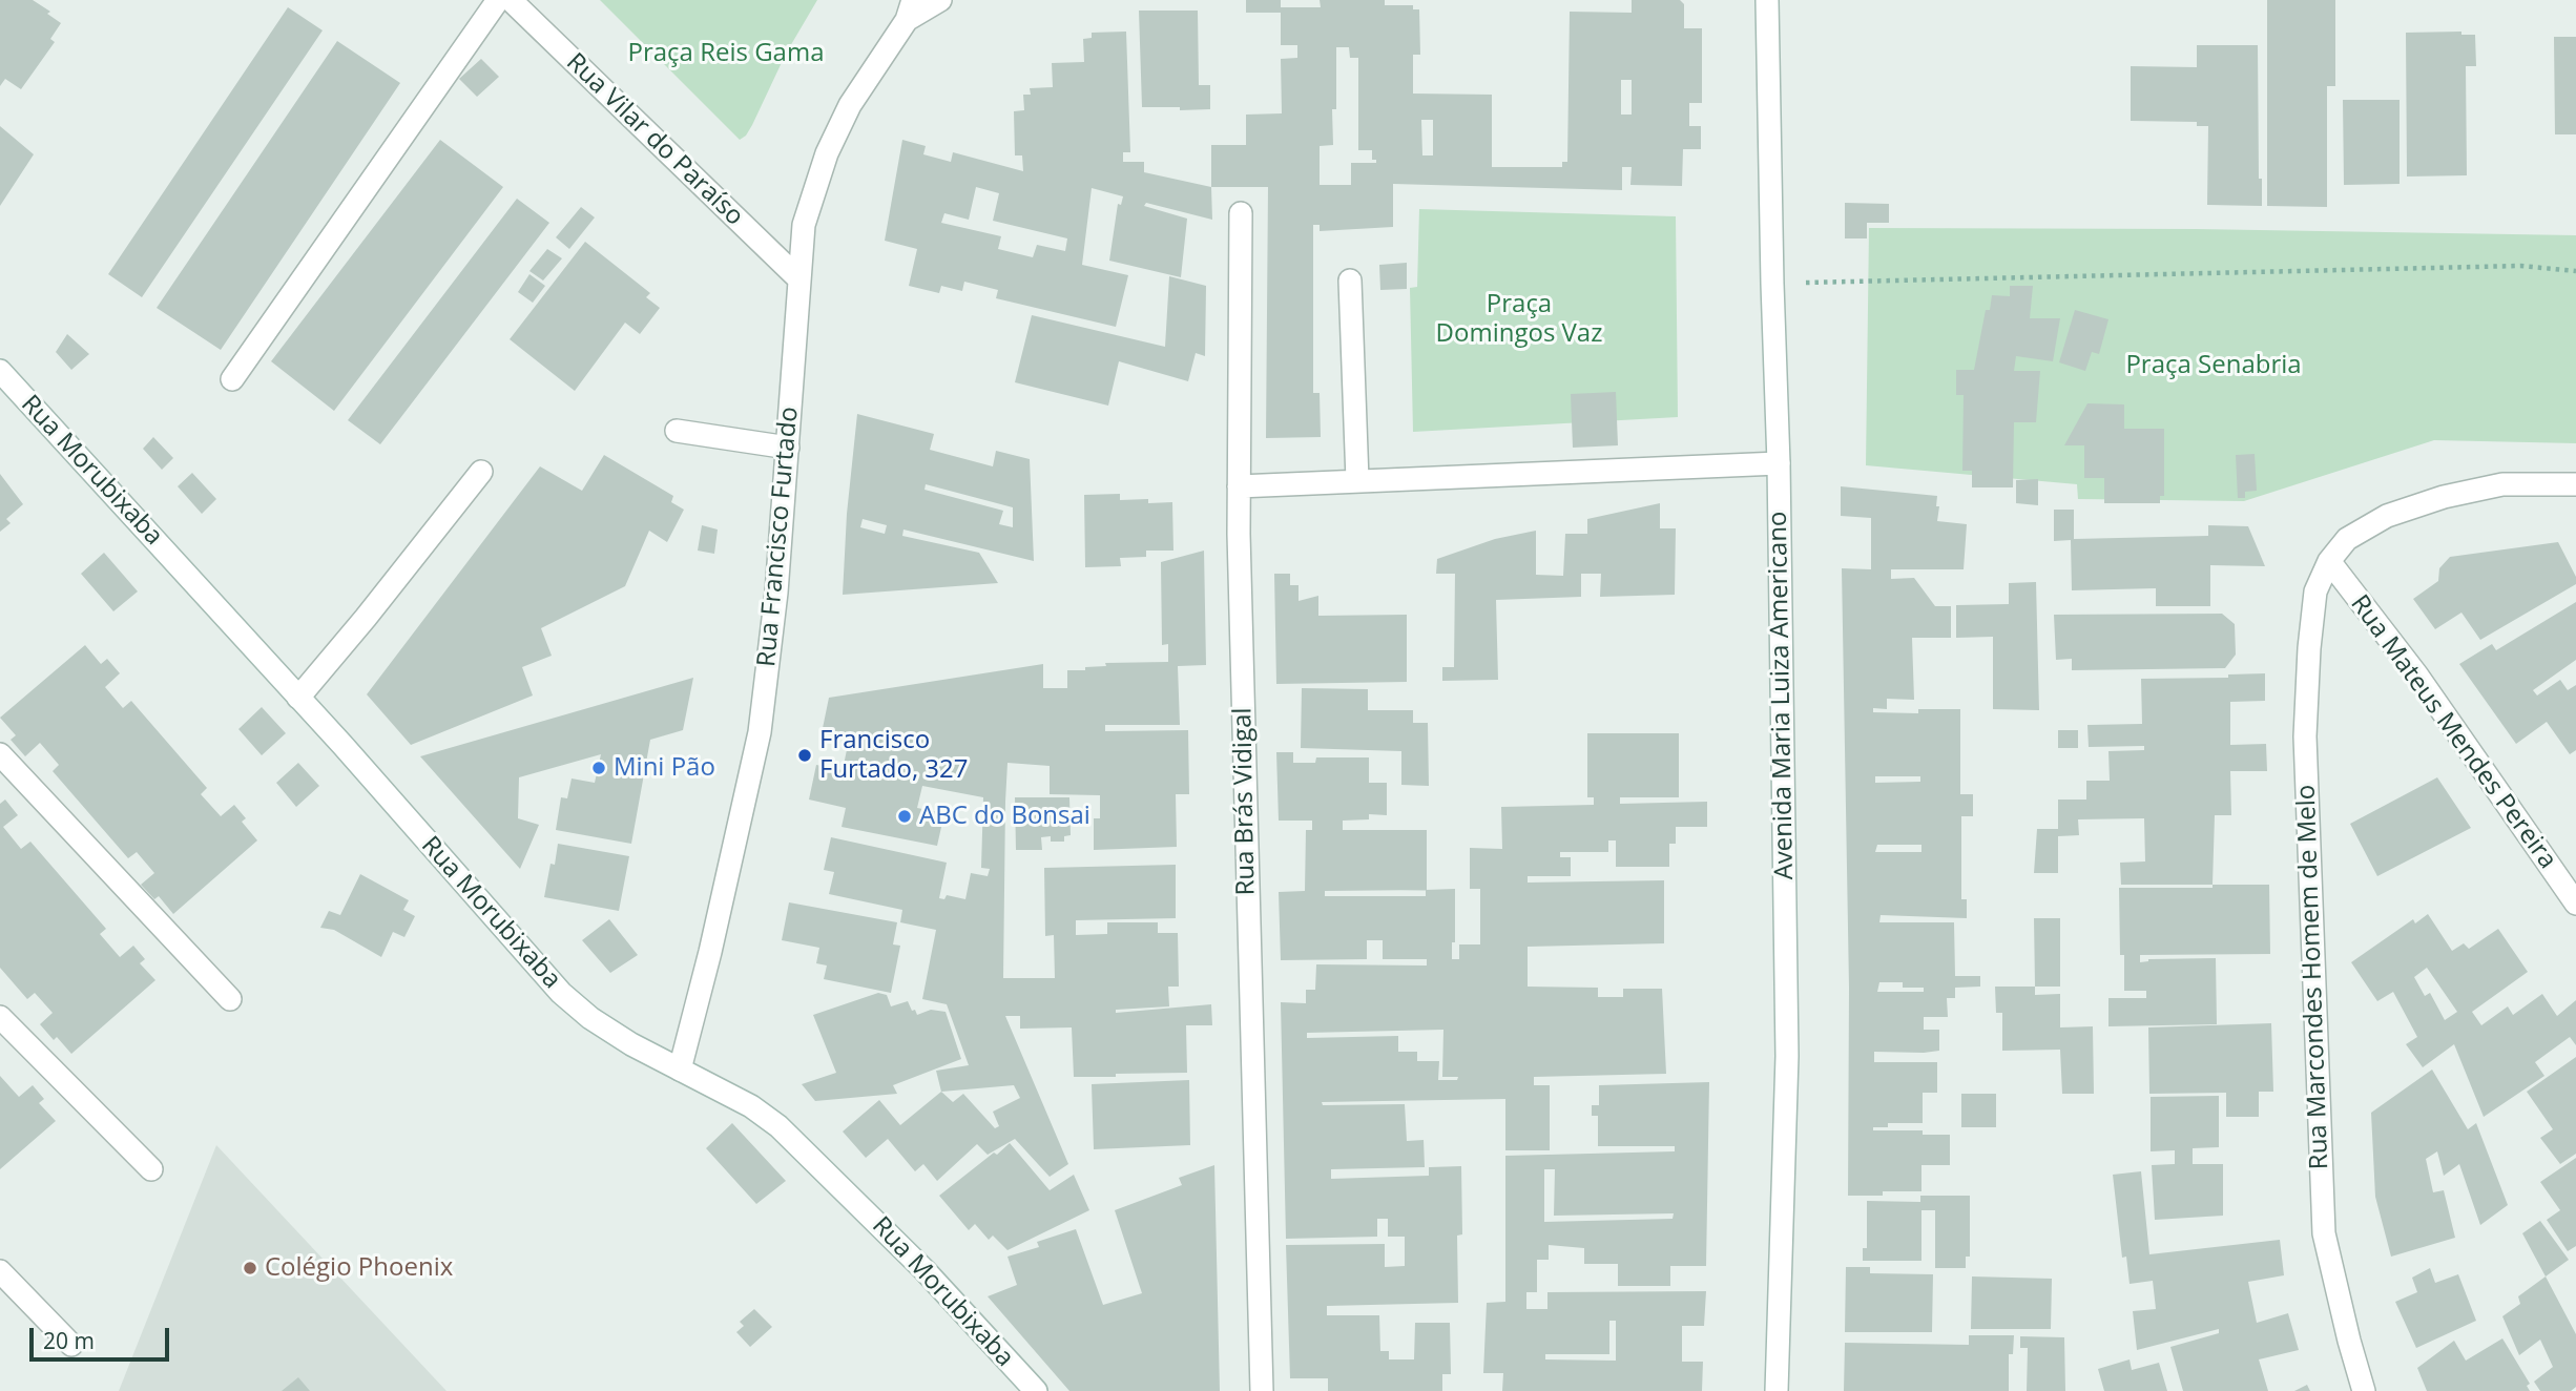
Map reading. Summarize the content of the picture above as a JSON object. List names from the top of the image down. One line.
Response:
{"streets":{"street":["Rua Vilar do Paraíso","Rua Morubixaba","Rua Francisco Furtado","Avenida Maria Luiza Americano","Rua Mateus Mendes Pereira","Rua Brás Vidigal","Rua Marcondes Homem de Melo"]},"crossings":[["Rua Vilar do Paraíso","Rua Francisco Furtado"],["Rua Morubixaba","Rua Francisco Furtado"],["Rua Mateus Mendes Pereira","Rua Marcondes Homem de Melo"]],"parks":["Praça Reis Gama","Praça Domingos Vaz","Praça Senabria"],"places":["Francisco Furtado, 327","Mini Pão","ABC do Bonsai","Colégio Phoenix"],"scale_bar":"20 m"}
